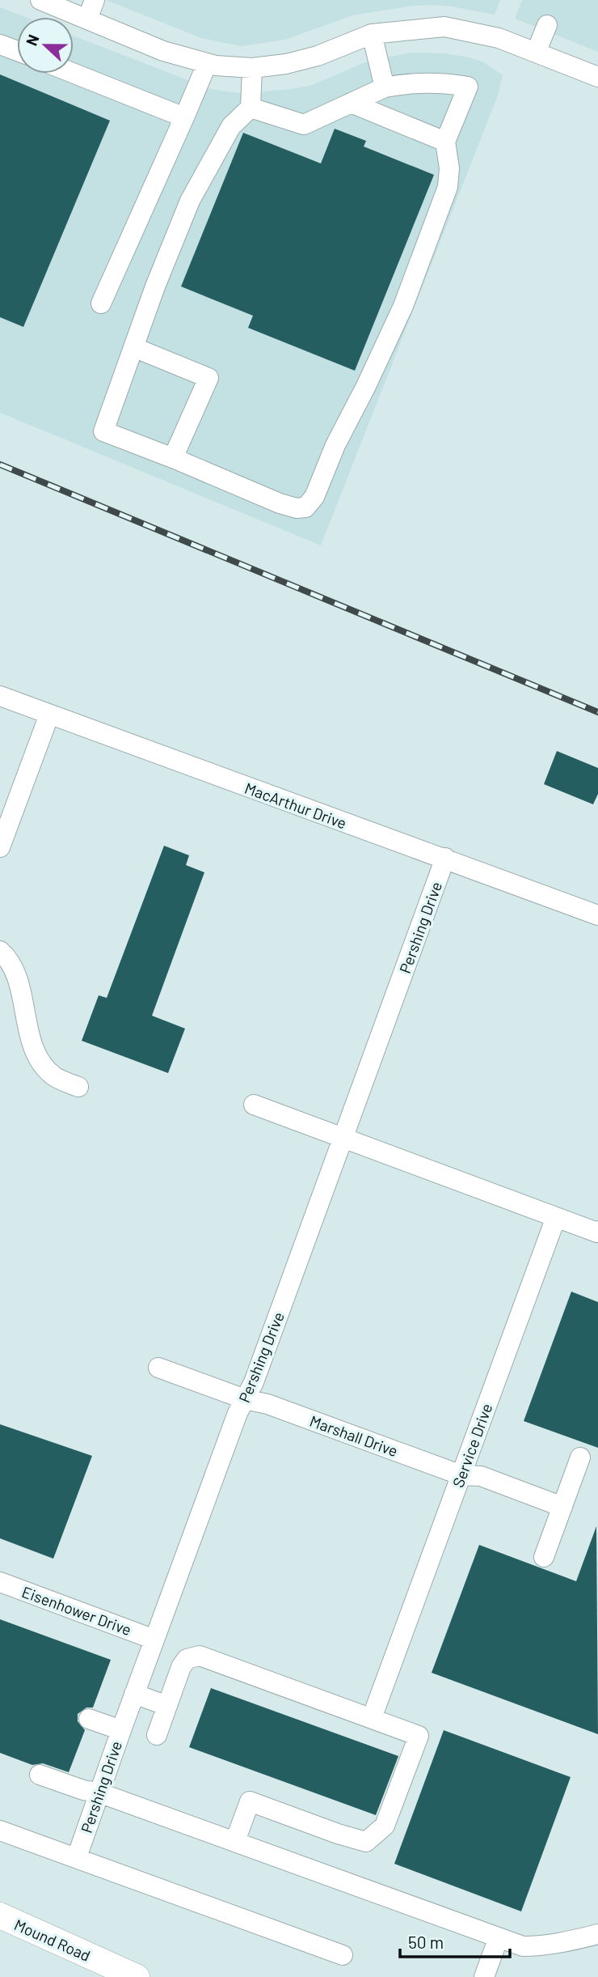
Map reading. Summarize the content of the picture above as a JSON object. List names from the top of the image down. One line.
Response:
{"streets":{"main road":["Mound Road"],"street":["MacArthur Drive","Pershing Drive","Marshall Drive","Service Drive","Eisenhower Drive"]},"crossings":[["MacArthur Drive","Pershing Drive"],["Pershing Drive","Marshall Drive"],["Pershing Drive","Eisenhower Drive"],["Marshall Drive","Service Drive"]],"scale_bar":"50 m","north":"left"}
